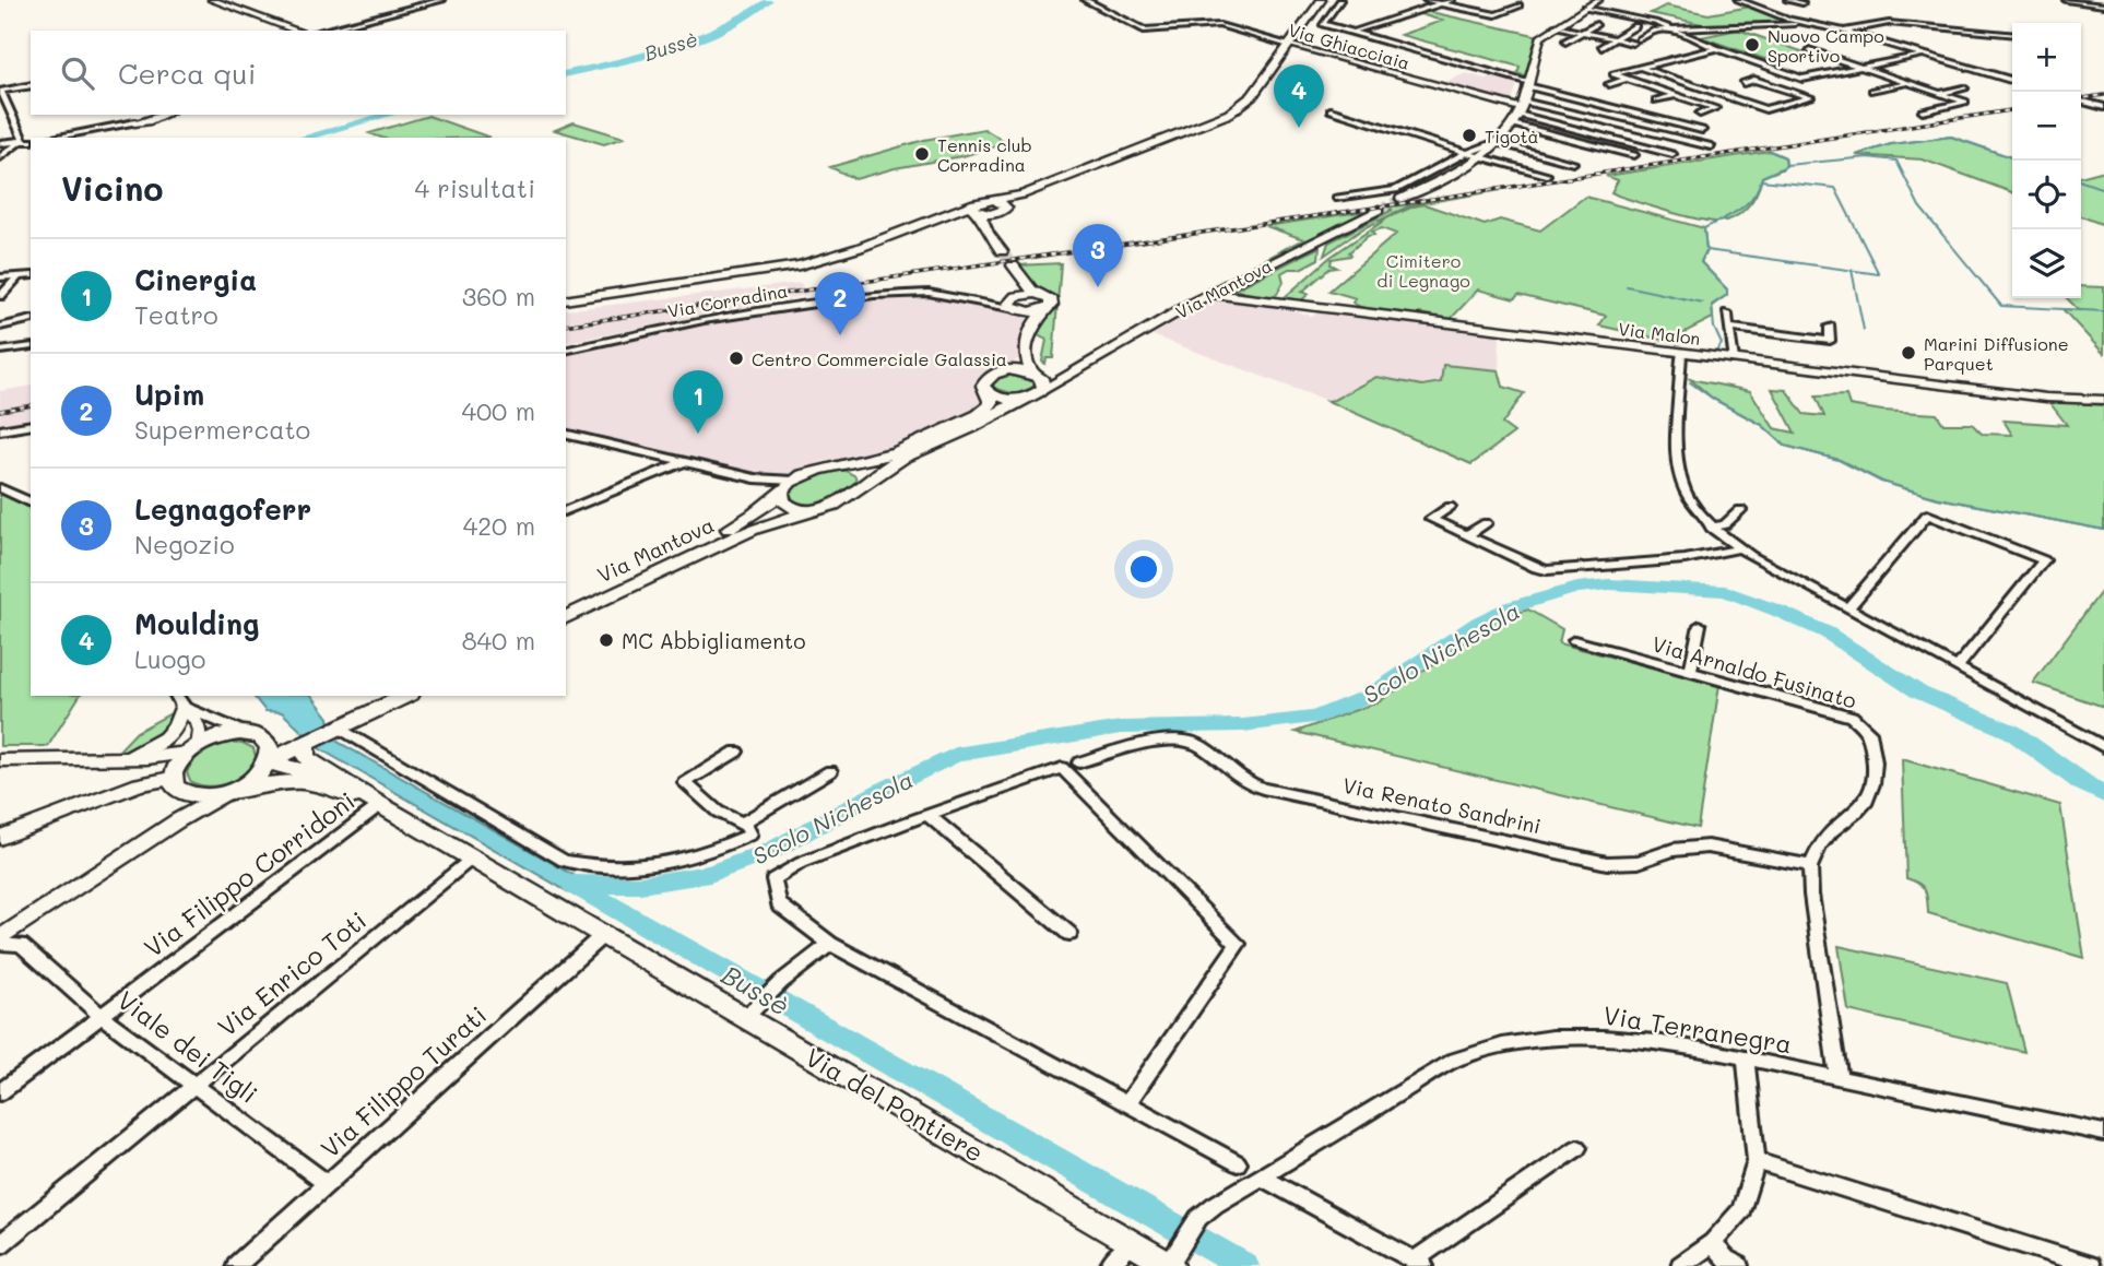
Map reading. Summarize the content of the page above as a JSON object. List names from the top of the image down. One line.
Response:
{"streets":{"main road":["Via Mantova","Via del Pontiere"],"street":["Via Ghiacciaia","Via Corradina","Via Malon","Via Arnaldo Fusinato","Via Renato Sandrini","Via Filippo Corridoni","Via Enrico Toti","Via Terranegra","Viale dei Tigli","Via Filippo Turati"]},"crossings":[["Via Mantova","Via Malon"],["Via Arnaldo Fusinato","Via Renato Sandrini"],["Via Filippo Corridoni","Viale dei Tigli"],["Via Filippo Corridoni","Via del Pontiere"],["Via Enrico Toti","Viale dei Tigli"],["Via Enrico Toti","Via del Pontiere"],["Via Terranegra","Via del Pontiere"],["Viale dei Tigli","Via Filippo Turati"],["Via Filippo Turati","Via del Pontiere"]],"water":["Bussè","Scolo Nichesola"],"parks":["Cimitero di Legnago"],"places":["Nuovo Campo Sportivo","Tigotà","Tennis club Corradina","Marini Diffusione Parquet","Centro Commerciale Galassia","MC Abbigliamento"],"page":{"map_buttons":["+","−"],"search":"Cerca qui","pins":["4","3","2","1"],"heading":["Vicino","4 risultati"],"list":[{"mark":"1","name":"Cinergia","note":"Teatro","value":"360 m"},{"mark":"2","name":"Upim","note":"Supermercato","value":"400 m"},{"mark":"3","name":"Legnagoferr","note":"Negozio","value":"420 m"},{"mark":"4","name":"Moulding","note":"Luogo","value":"840 m"}]}}
